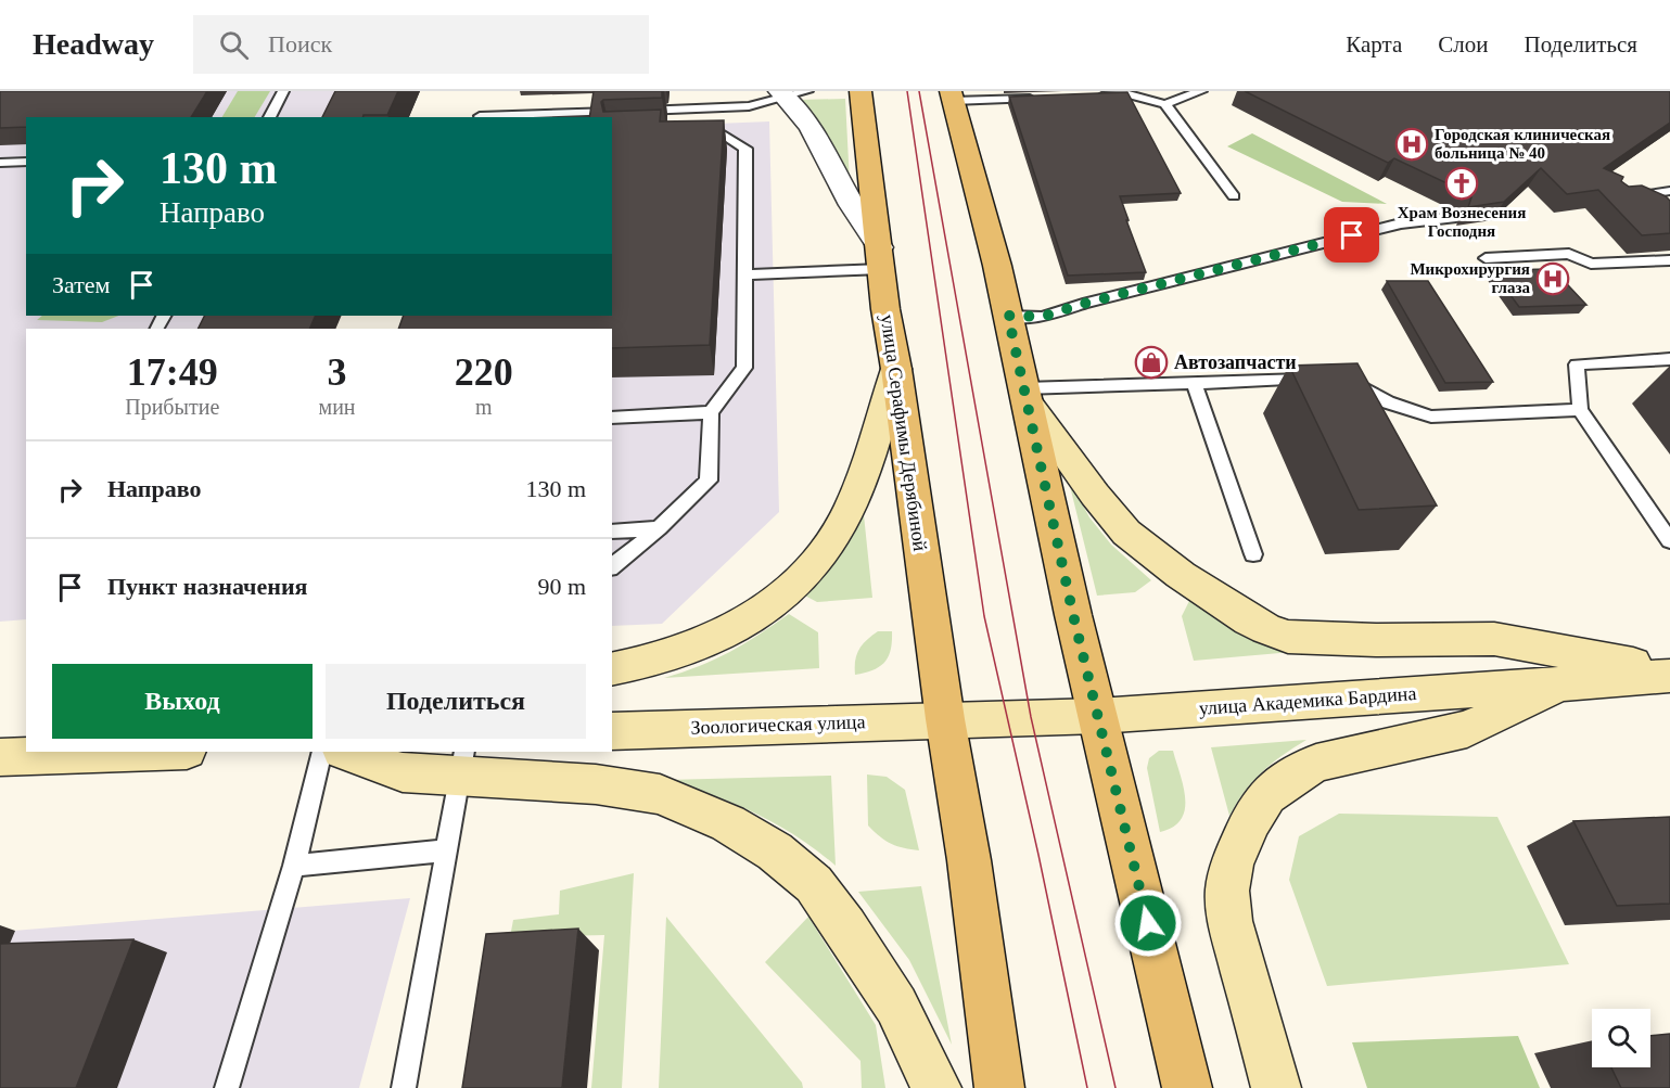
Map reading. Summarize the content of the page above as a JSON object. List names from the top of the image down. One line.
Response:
{"streets":{"main road":["улица Серафимы Дерябиной"],"street":["улица Академика Бардина","Зоологическая улица"]},"crossings":[["улица Серафимы Дерябиной","улица Академика Бардина"],["улица Серафимы Дерябиной","Зоологическая улица"],["улица Академика Бардина","Зоологическая улица"]],"places":{"hospital":["Городская клиническая больница № 40","Микрохирургия глаза"],"church":["Храм Вознесения Господня"],"shop":["Автозапчасти"]},"page":{"header":"Headway","search":"Поиск","nav":["Карта","Слои","Поделиться"],"turn":["130 m","Направо"],"then":"Затем","eta":["17:49","Прибытие","3","мин","220","m"],"list":[{"name":"Направо","value":"130 m"},{"name":"Пункт назначения","value":"90 m"}],"buttons":["Выход","Поделиться"]}}
